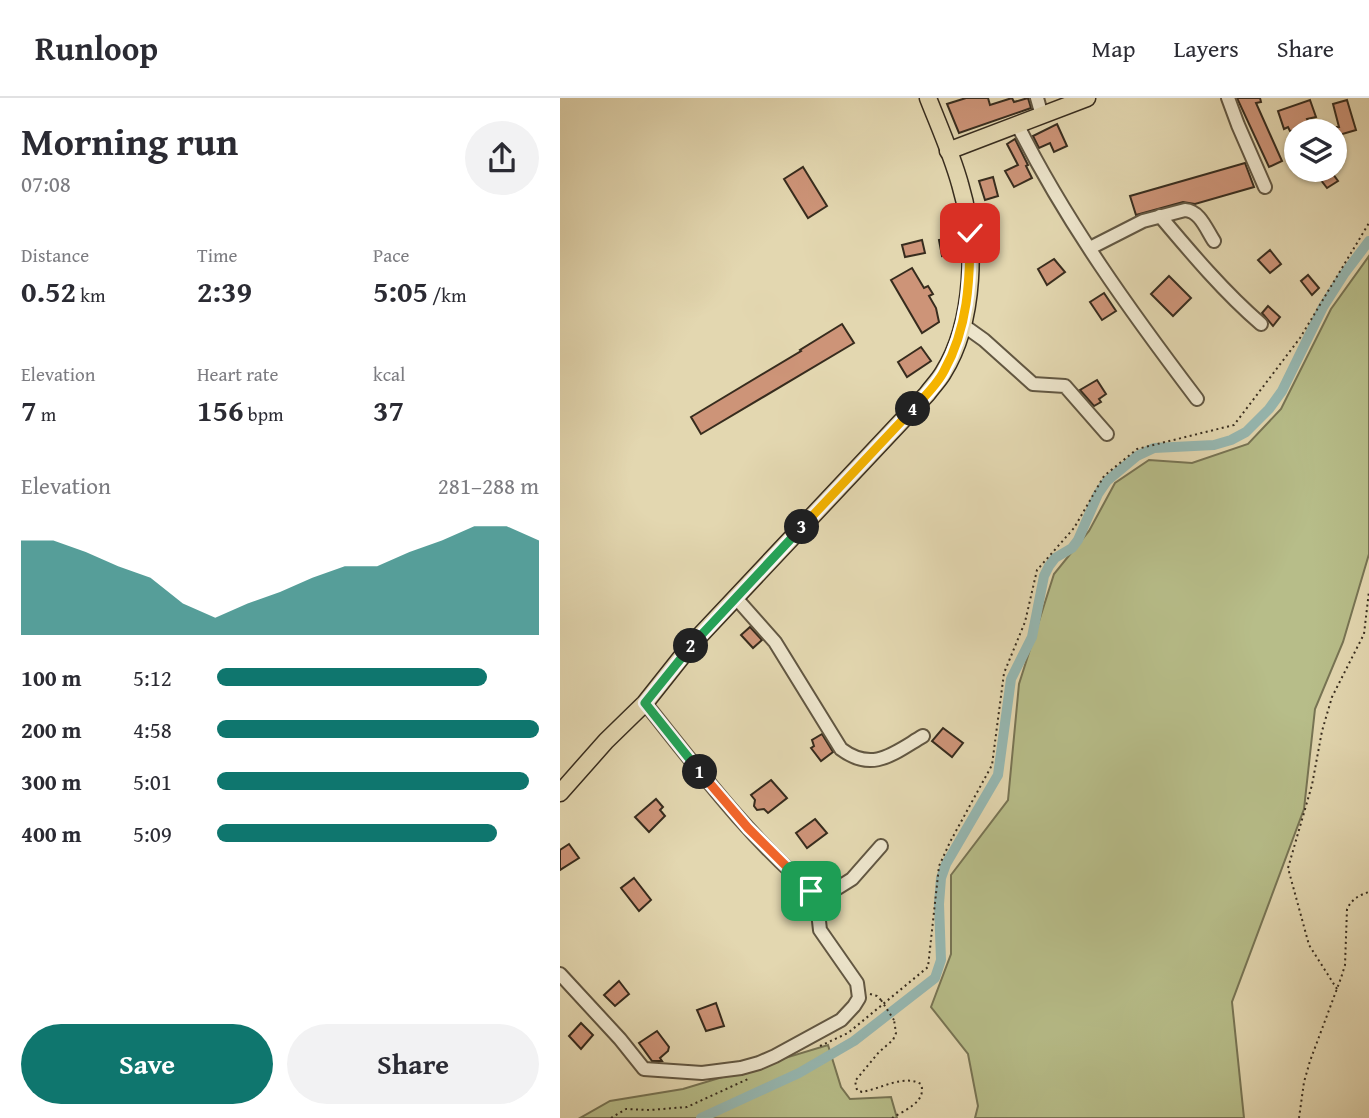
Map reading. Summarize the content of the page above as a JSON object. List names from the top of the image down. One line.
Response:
{"page":{"header":"Runloop","nav":["Map","Layers","Share"],"heading":["Morning run","07:08"],"stats":[["Distance","0.52 km"],["Time","2:39"],["Pace","5:05 /km"],["Elevation","7 m"],["Heart rate","156 bpm"],["kcal","37"]],"pins":["4","3","2","1"],"chart":["Elevation","281–288 m"],"list":[{"name":"100 m","note":"5:12"},{"name":"200 m","note":"4:58"},{"name":"300 m","note":"5:01"},{"name":"400 m","note":"5:09"}],"buttons":["Save","Share"]}}
